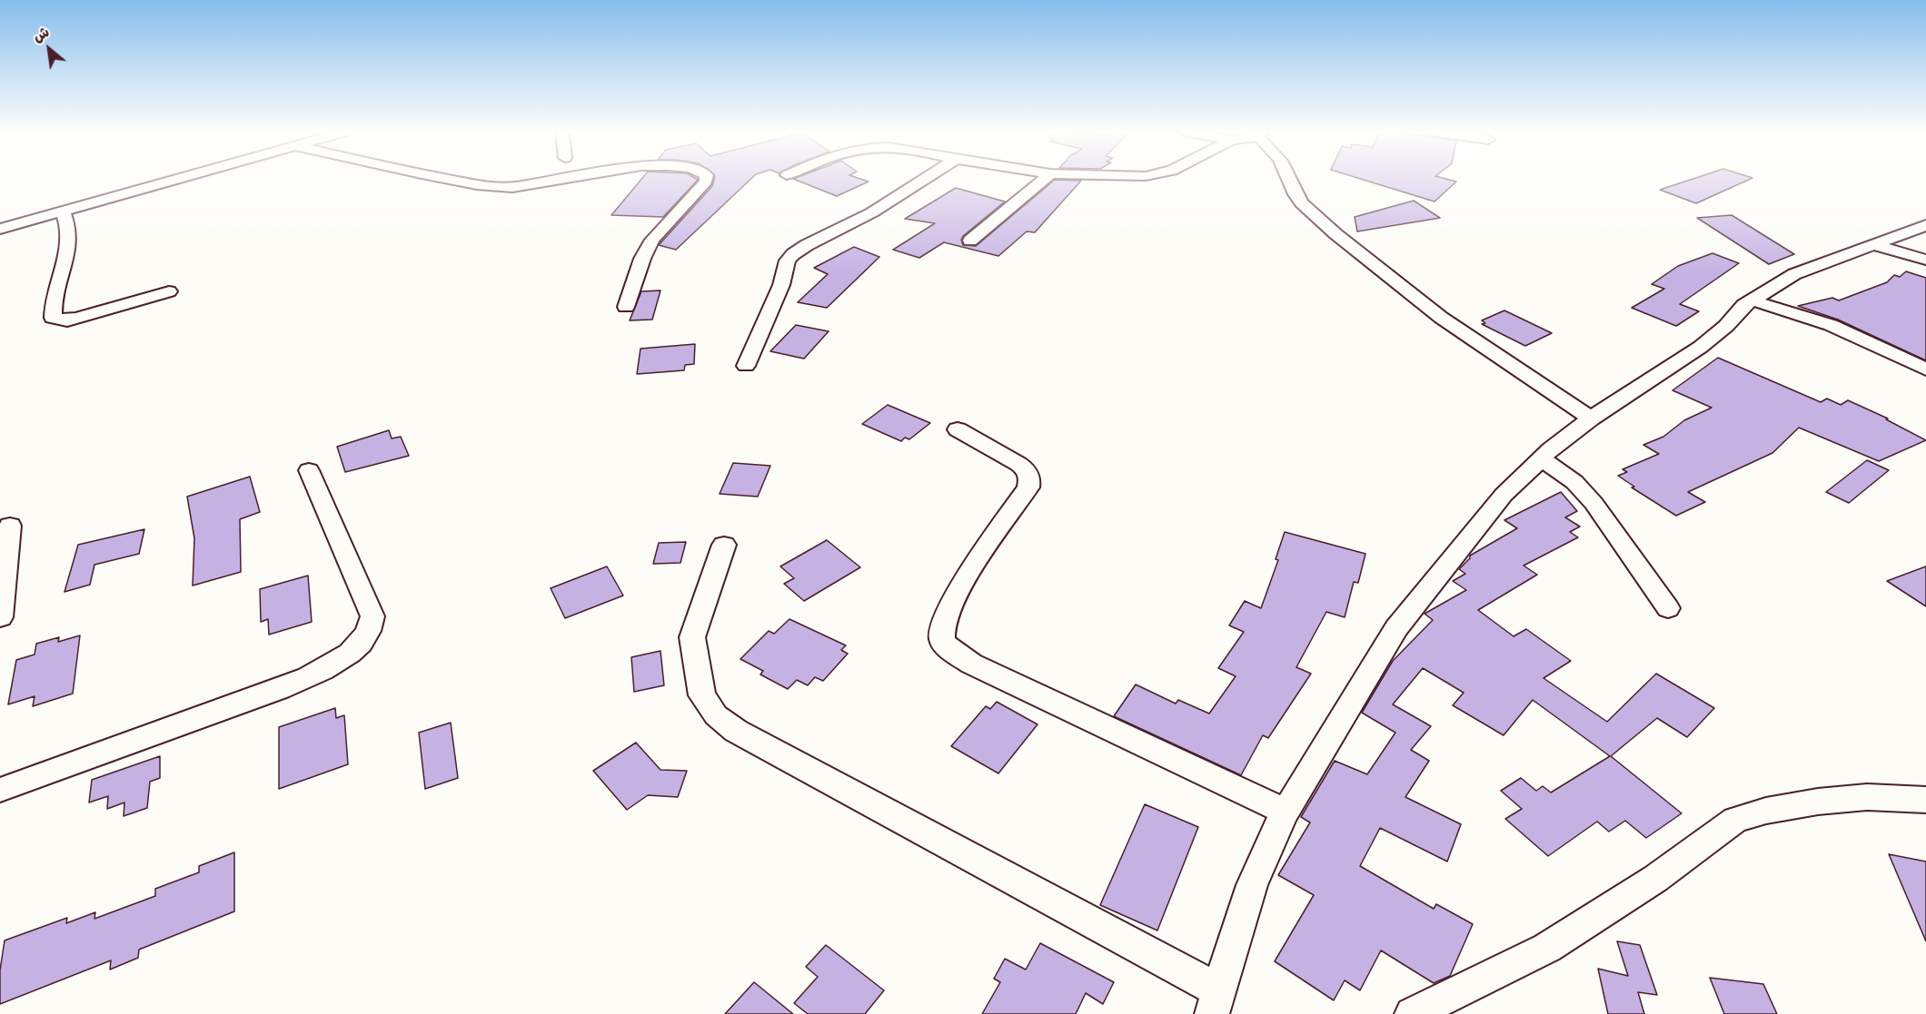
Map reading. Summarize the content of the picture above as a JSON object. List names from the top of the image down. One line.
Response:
{"north":"top left"}
